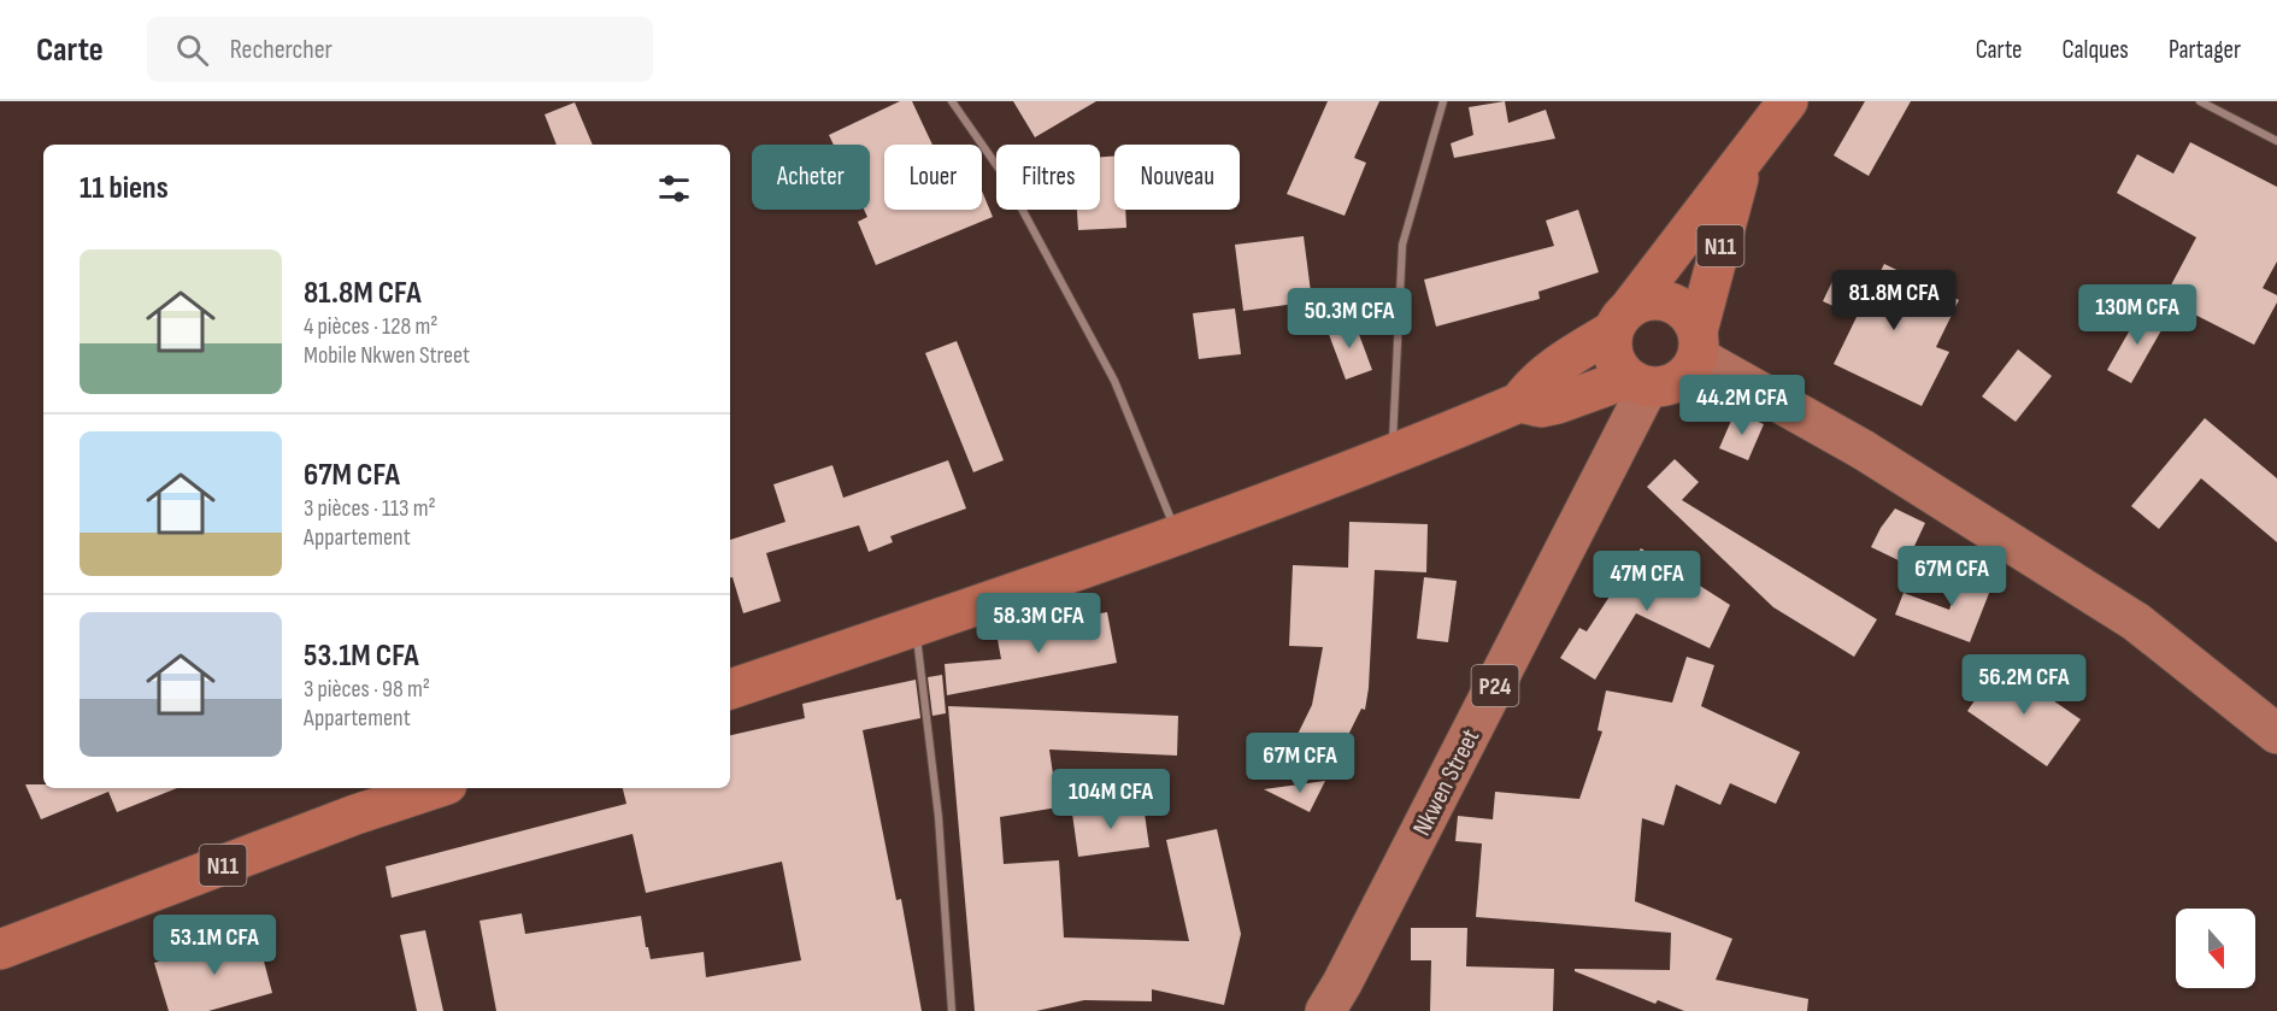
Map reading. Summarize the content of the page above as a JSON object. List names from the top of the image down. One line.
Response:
{"streets":{"highway":["N11"],"main road":["P24","Nkwen Street"]},"crossings":[["N11","Nkwen Street"]],"north":"bottom","page":{"header":"Carte","search":"Rechercher","nav":["Carte","Calques","Partager"],"chip":["Acheter","Louer","Filtres","Nouveau"],"heading":"11 biens","list":[{"name":"81.8M CFA","note":"4 pièces · 128 m² · Mobile Nkwen Street"},{"name":"67M CFA","note":"3 pièces · 113 m² · Appartement"},{"name":"53.1M CFA","note":"3 pièces · 98 m² · Appartement"}],"price":["81.8M CFA","130M CFA","50.3M CFA","44.2M CFA","67M CFA","47M CFA","58.3M CFA","56.2M CFA","67M CFA","104M CFA","53.1M CFA"]}}
